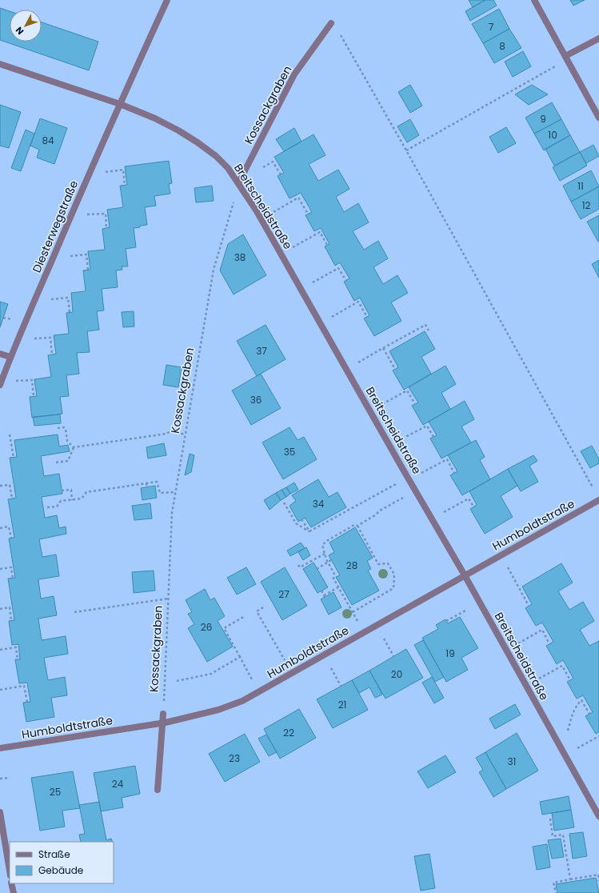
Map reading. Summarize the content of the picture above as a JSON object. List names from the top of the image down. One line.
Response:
{"streets":{"street":["Kossackgraben","Breitscheidstraße","Diesterwegstraße","Humboldtstraße"]},"crossings":[["Kossackgraben","Breitscheidstraße"],["Breitscheidstraße","Diesterwegstraße"],["Breitscheidstraße","Humboldtstraße"]],"house_numbers":["7","8","9","10","84","11","12","38","37","36","35","34","28","27","26","19","20","21","22","23","31","24","25"],"legend":["Straße","Gebäude"],"north":"bottom left"}
